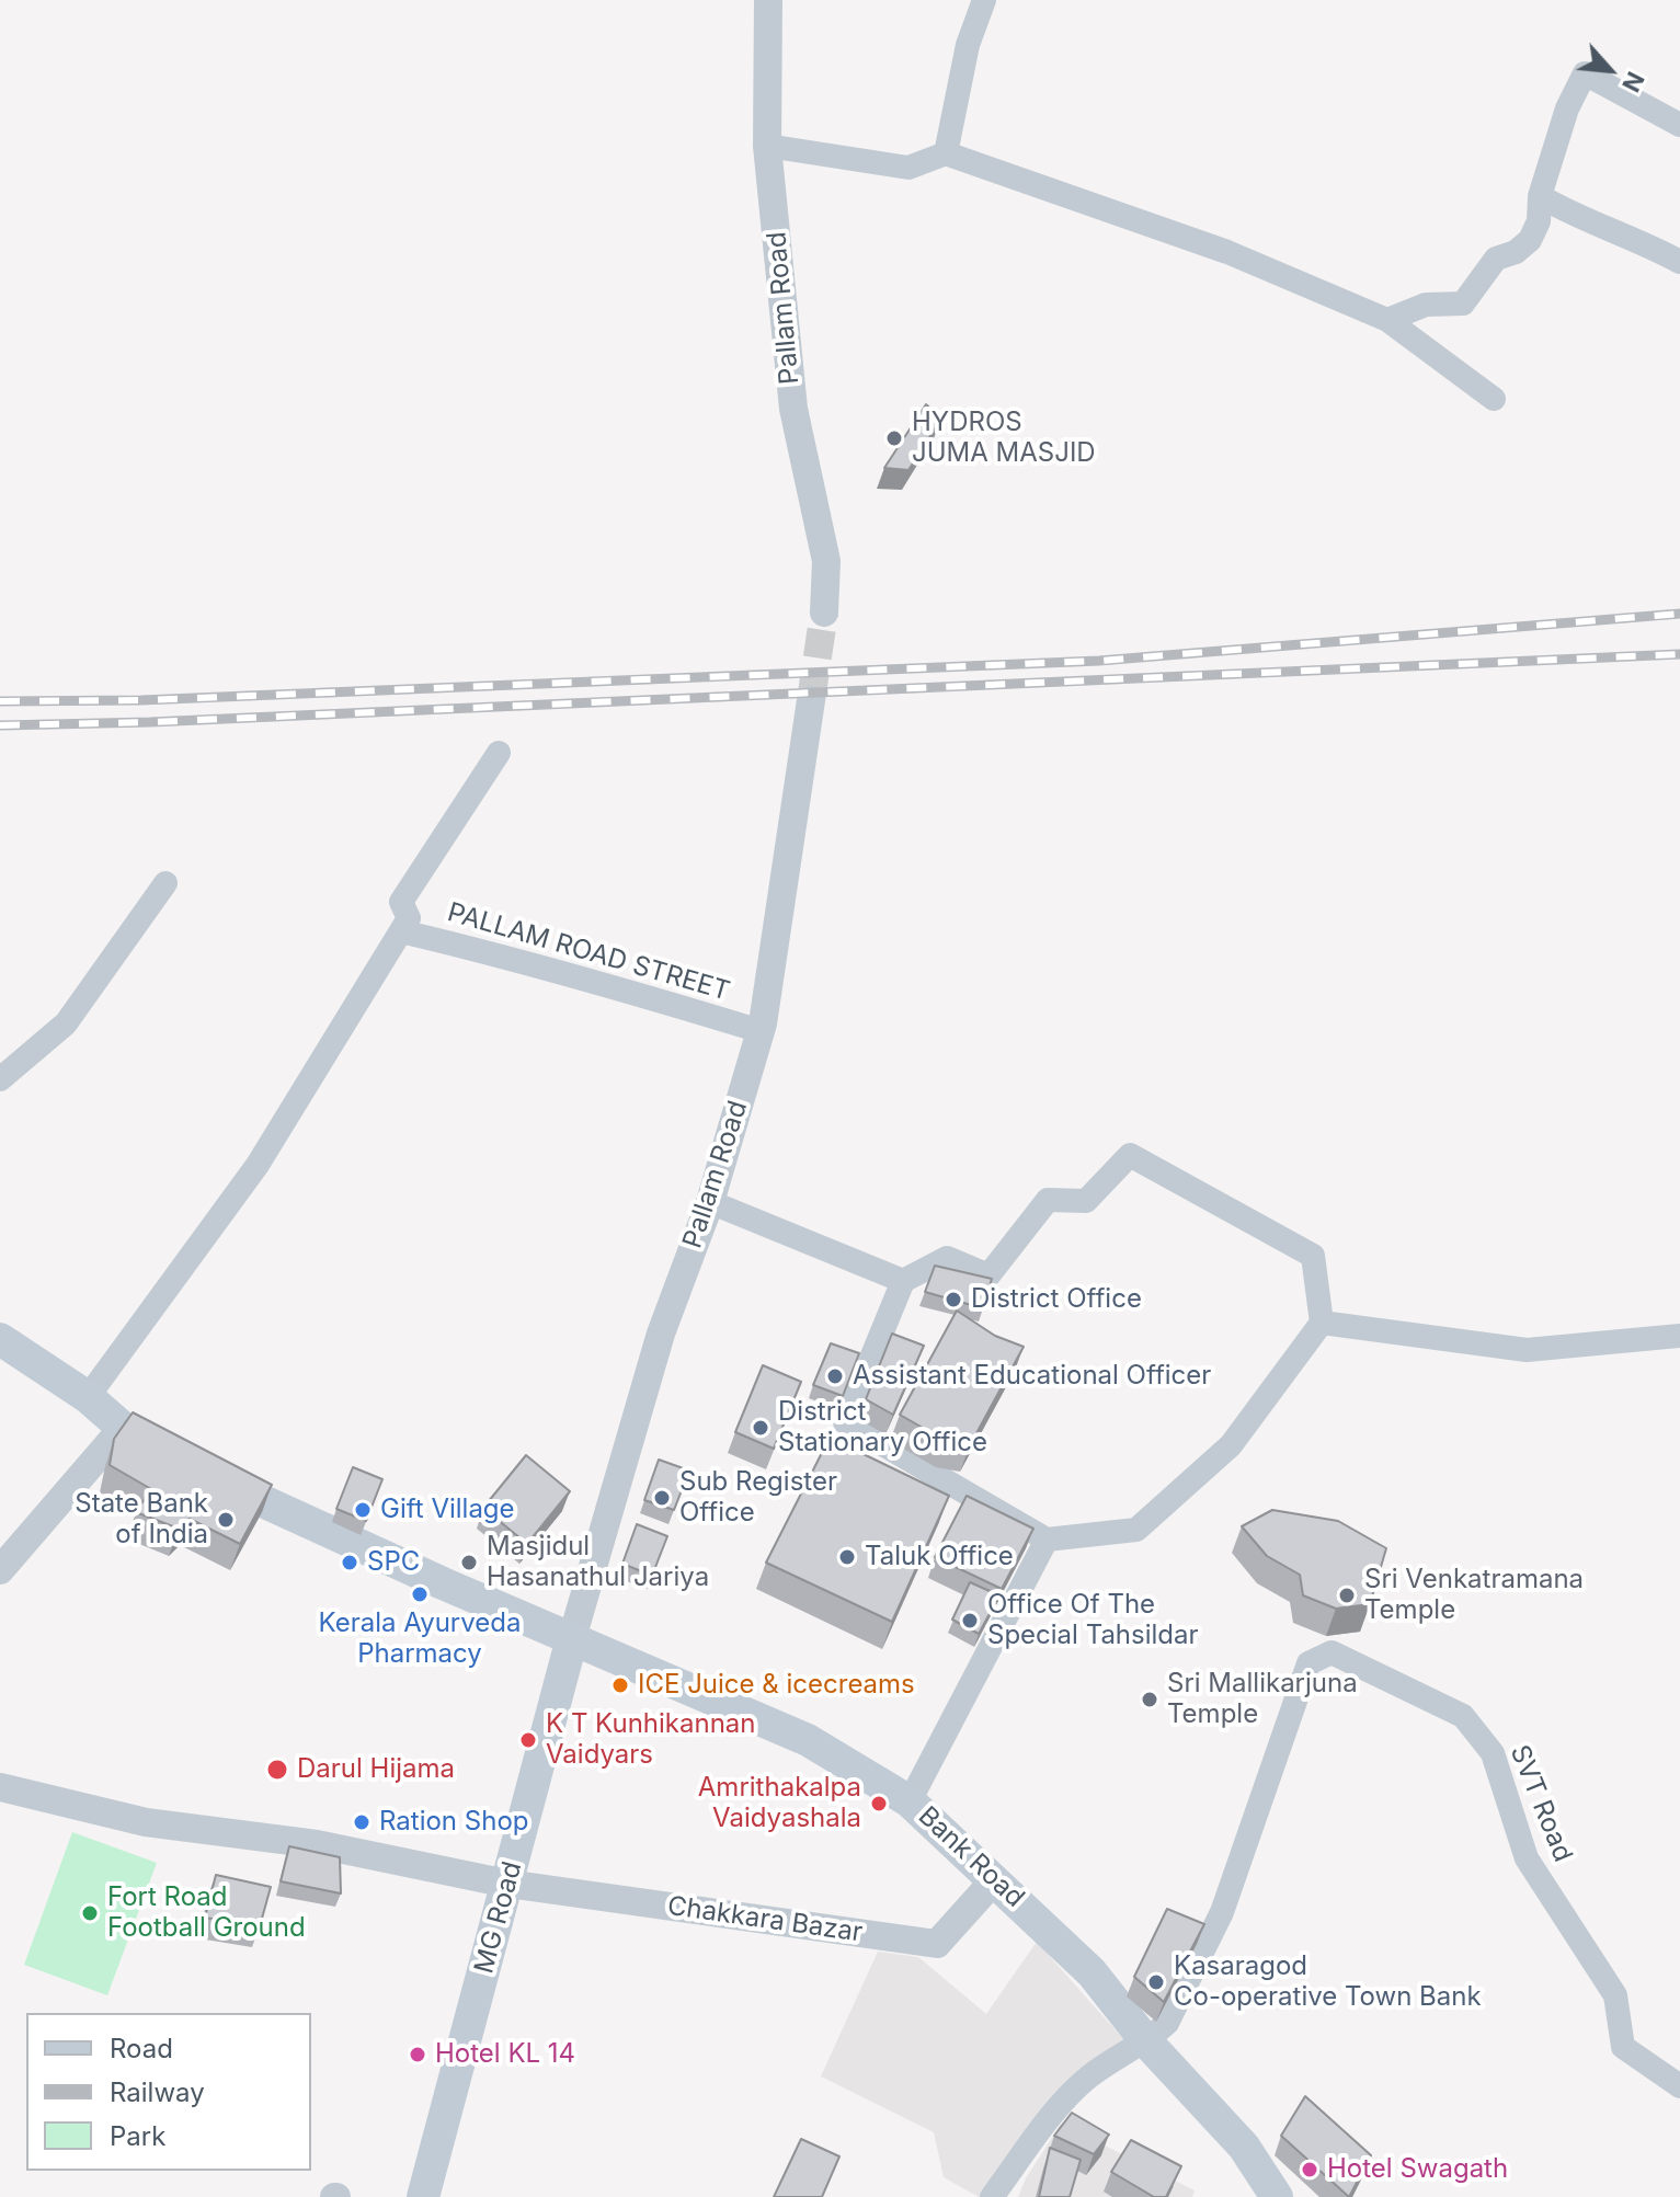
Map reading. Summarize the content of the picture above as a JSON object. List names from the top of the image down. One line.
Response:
{"streets":{"main road":["Bank Road","MG Road"],"street":["Pallam Road","PALLAM ROAD STREET","SVT Road","Chakkara Bazar"]},"crossings":[["Pallam Road","PALLAM ROAD STREET"],["Pallam Road","Bank Road"],["Pallam Road","MG Road"],["SVT Road","Bank Road"],["Bank Road","MG Road"],["Bank Road","Chakkara Bazar"],["MG Road","Chakkara Bazar"]],"places":["HYDROS JUMA MASJID","District Office","Assistant Educational Officer","District Stationary Office","Sub Register Office","Gift Village","State Bank of India","Taluk Office","SPC","Masjidul Hasanathul Jariya","Kerala Ayurveda Pharmacy","Sri Venkatramana Temple","Office Of The Special Tahsildar","ICE Juice & icecreams","Sri Mallikarjuna Temple","K T Kunhikannan Vaidyars","Darul Hijama","Amrithakalpa Vaidyashala","Ration Shop","Fort Road Football Ground","Kasaragod Co-operative Town Bank","Hotel KL 14","Hotel Swagath"],"legend":["Road","Railway","Park"],"north":"bottom right"}
